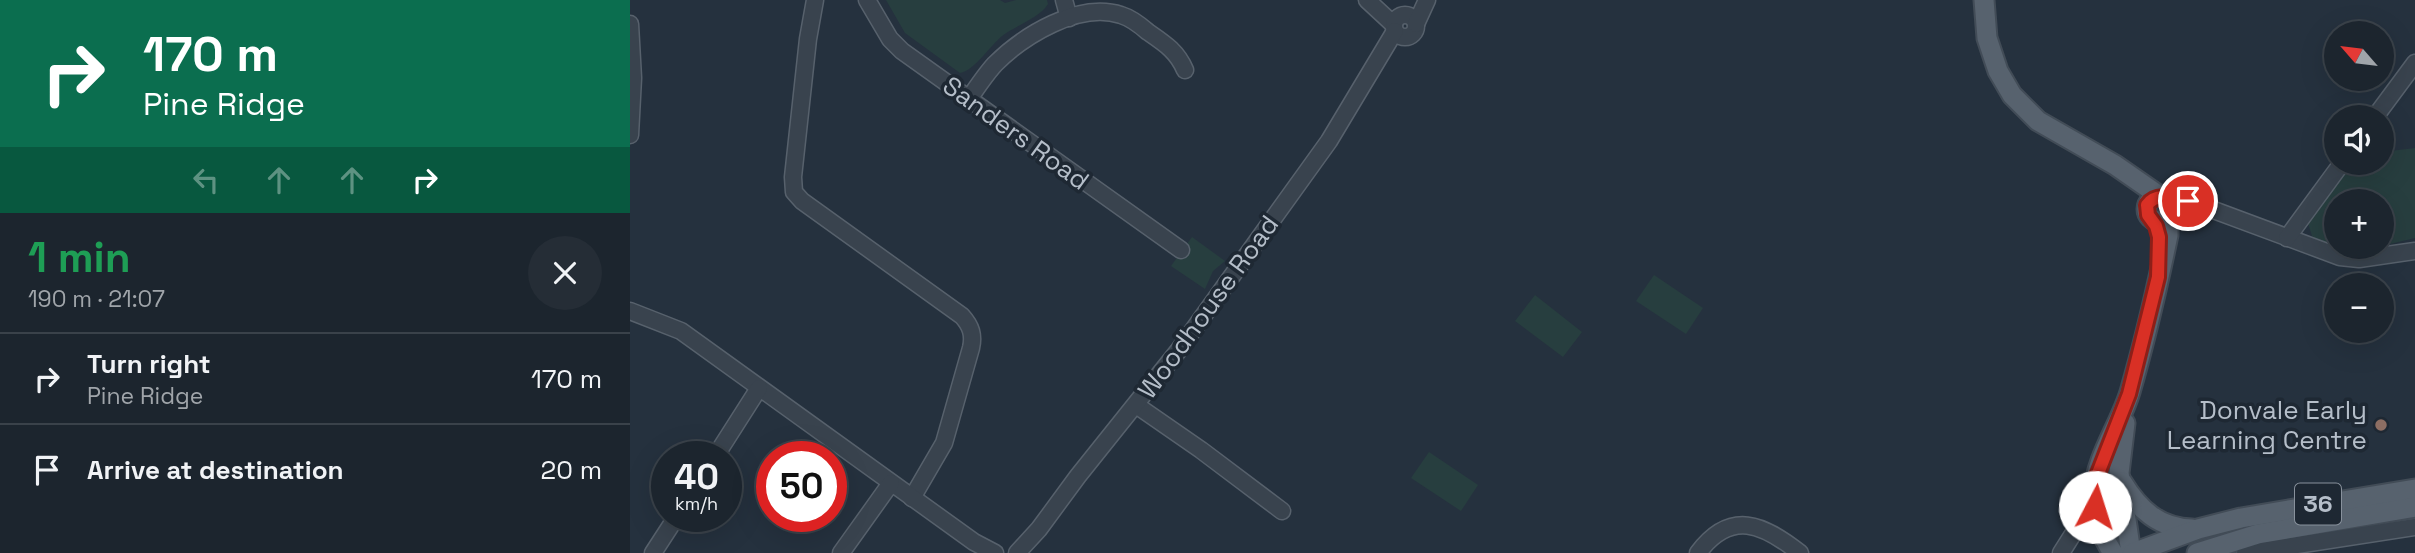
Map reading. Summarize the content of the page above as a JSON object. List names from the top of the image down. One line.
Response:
{"streets":{"main road":["36"],"street":["Sanders Road","Woodhouse Road"]},"places":["Donvale Early Learning Centre"],"north":"top left","page":{"turn":["170 m","Pine Ridge"],"map_buttons":["+","−"],"heading":["1 min","190 m · 21:07"],"list":[{"name":"Turn right","note":"Pine Ridge","value":"170 m"},{"name":"Arrive at destination","value":"20 m"}],"speed":"40 km/h","limit":"50"}}
